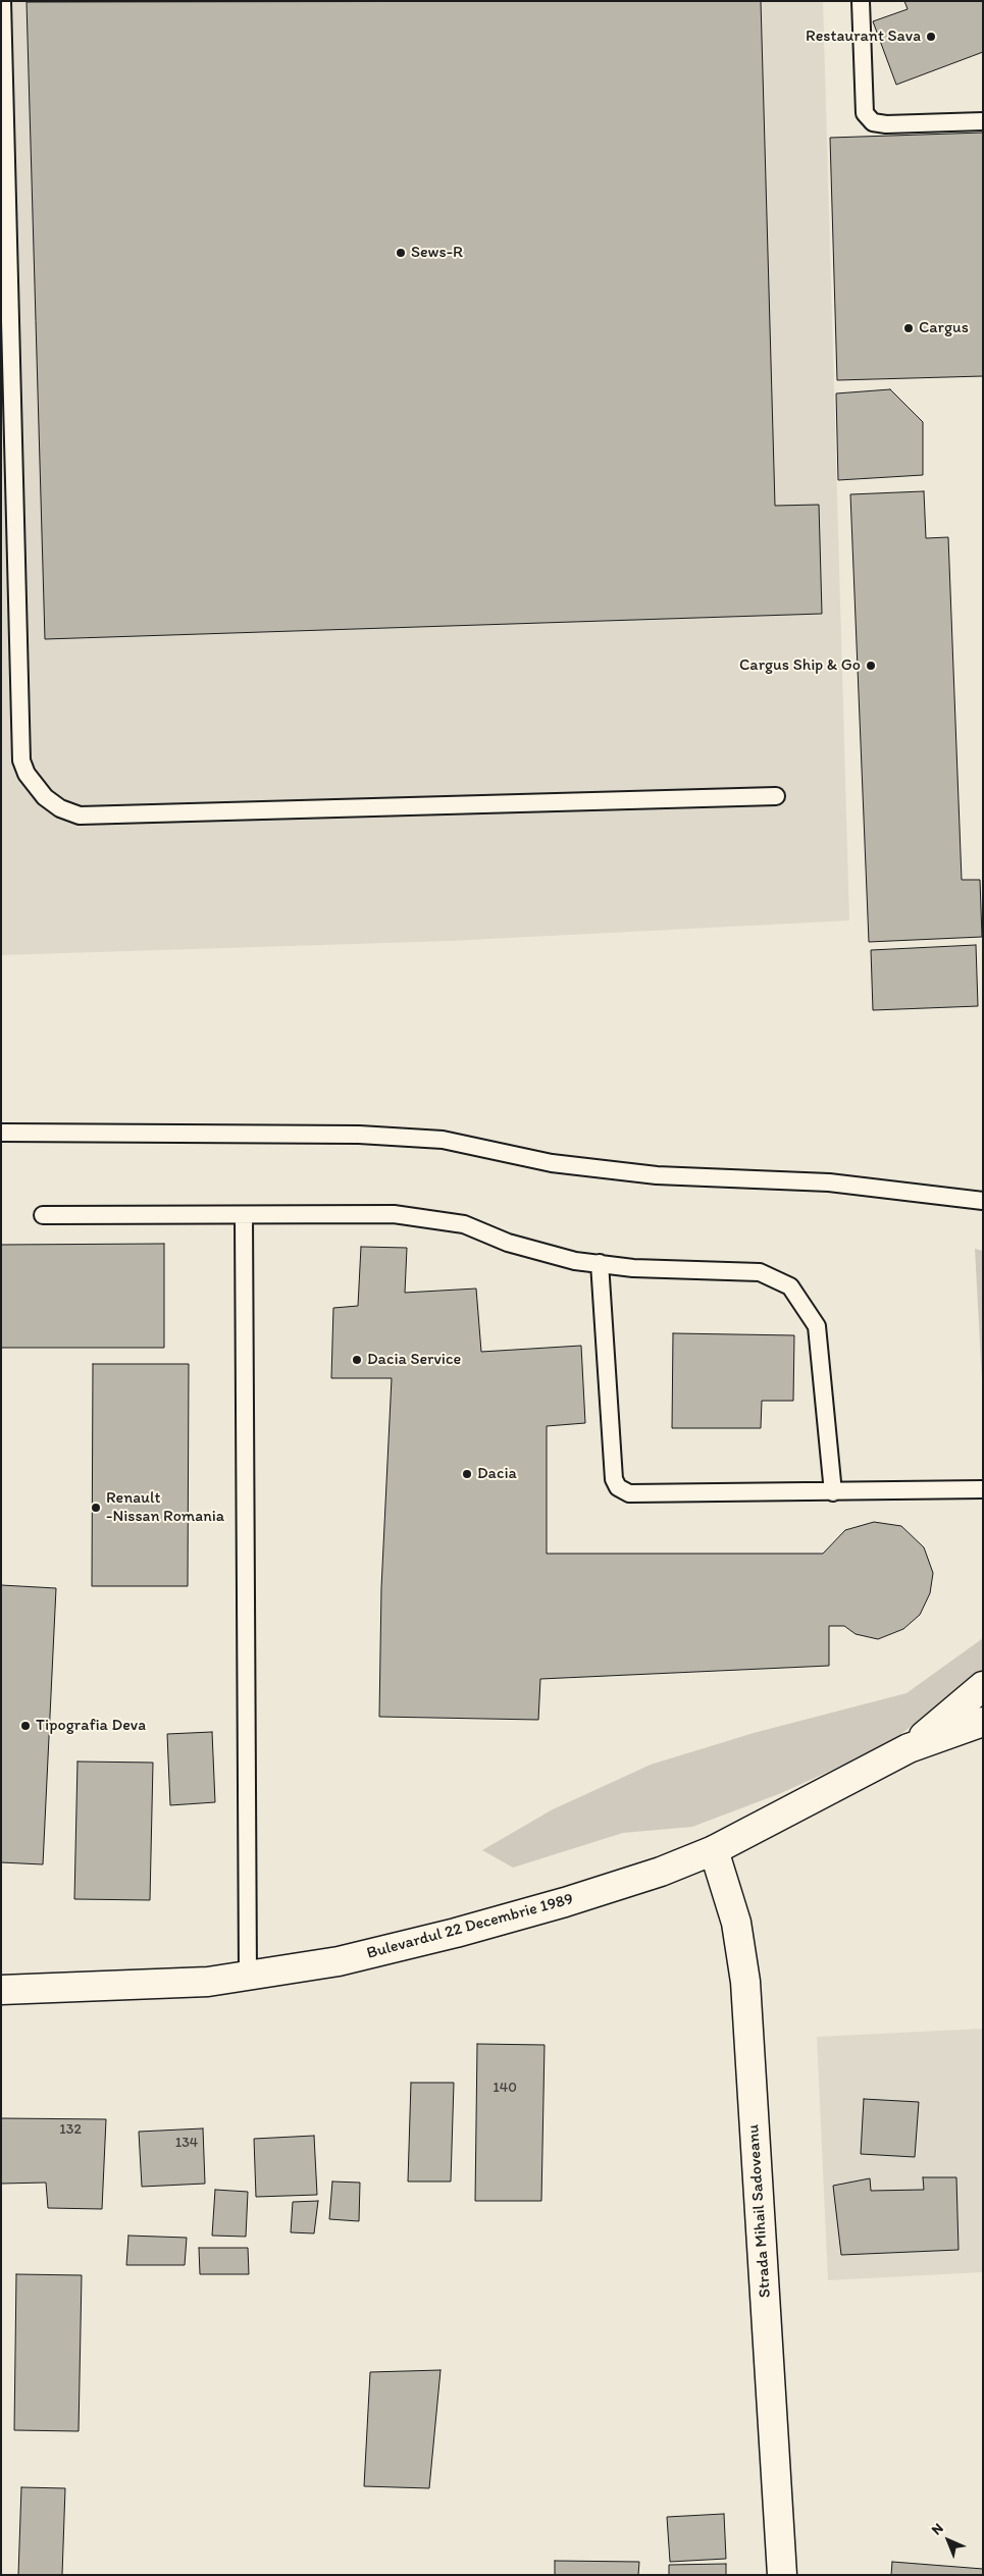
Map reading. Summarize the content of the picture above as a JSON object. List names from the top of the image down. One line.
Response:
{"streets":{"main road":["Bulevardul 22 Decembrie 1989","Strada Mihail Sadoveanu"]},"crossings":[["Bulevardul 22 Decembrie 1989","Strada Mihail Sadoveanu"]],"places":["Restaurant Sava","Sews-R","Cargus","Cargus Ship & Go","Dacia Service","Dacia","Renault -Nissan Romania","Tipografia Deva"],"house_numbers":["140","132","134"],"north":"top left"}
